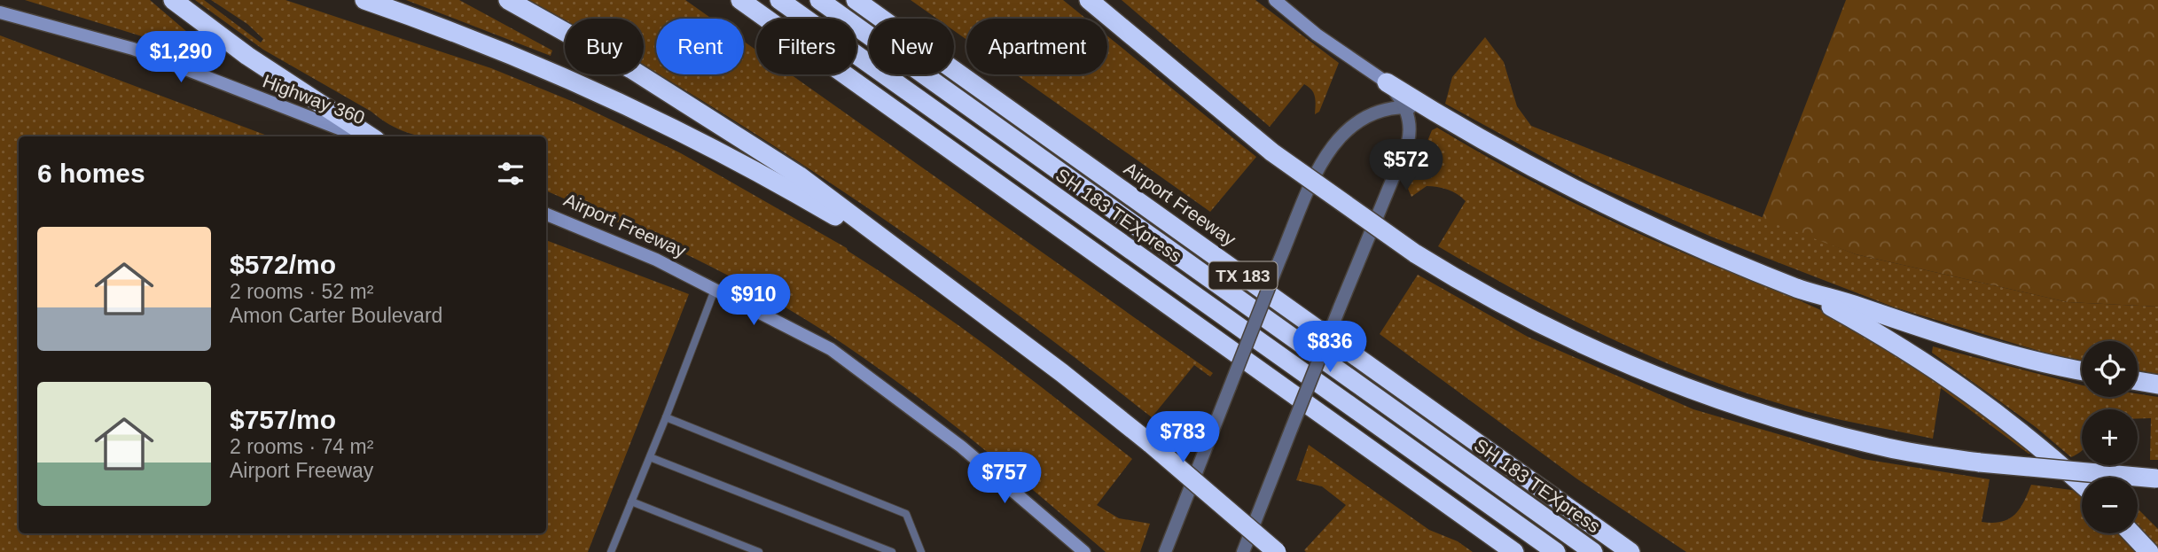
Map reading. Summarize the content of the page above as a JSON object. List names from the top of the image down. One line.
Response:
{"streets":{"highway":["Airport Freeway","SH 183 TEXpress","TX 183"],"main road":["Highway 360"]},"page":{"chip":["Buy","Rent","Filters","New","Apartment"],"price":["$1,290","$572","$910","$836","$783","$757"],"heading":"6 homes","list":[{"name":"$572/mo","note":"2 rooms · 52 m² · Amon Carter Boulevard"},{"name":"$757/mo","note":"2 rooms · 74 m² · Airport Freeway"}],"map_buttons":["+","−"]}}
